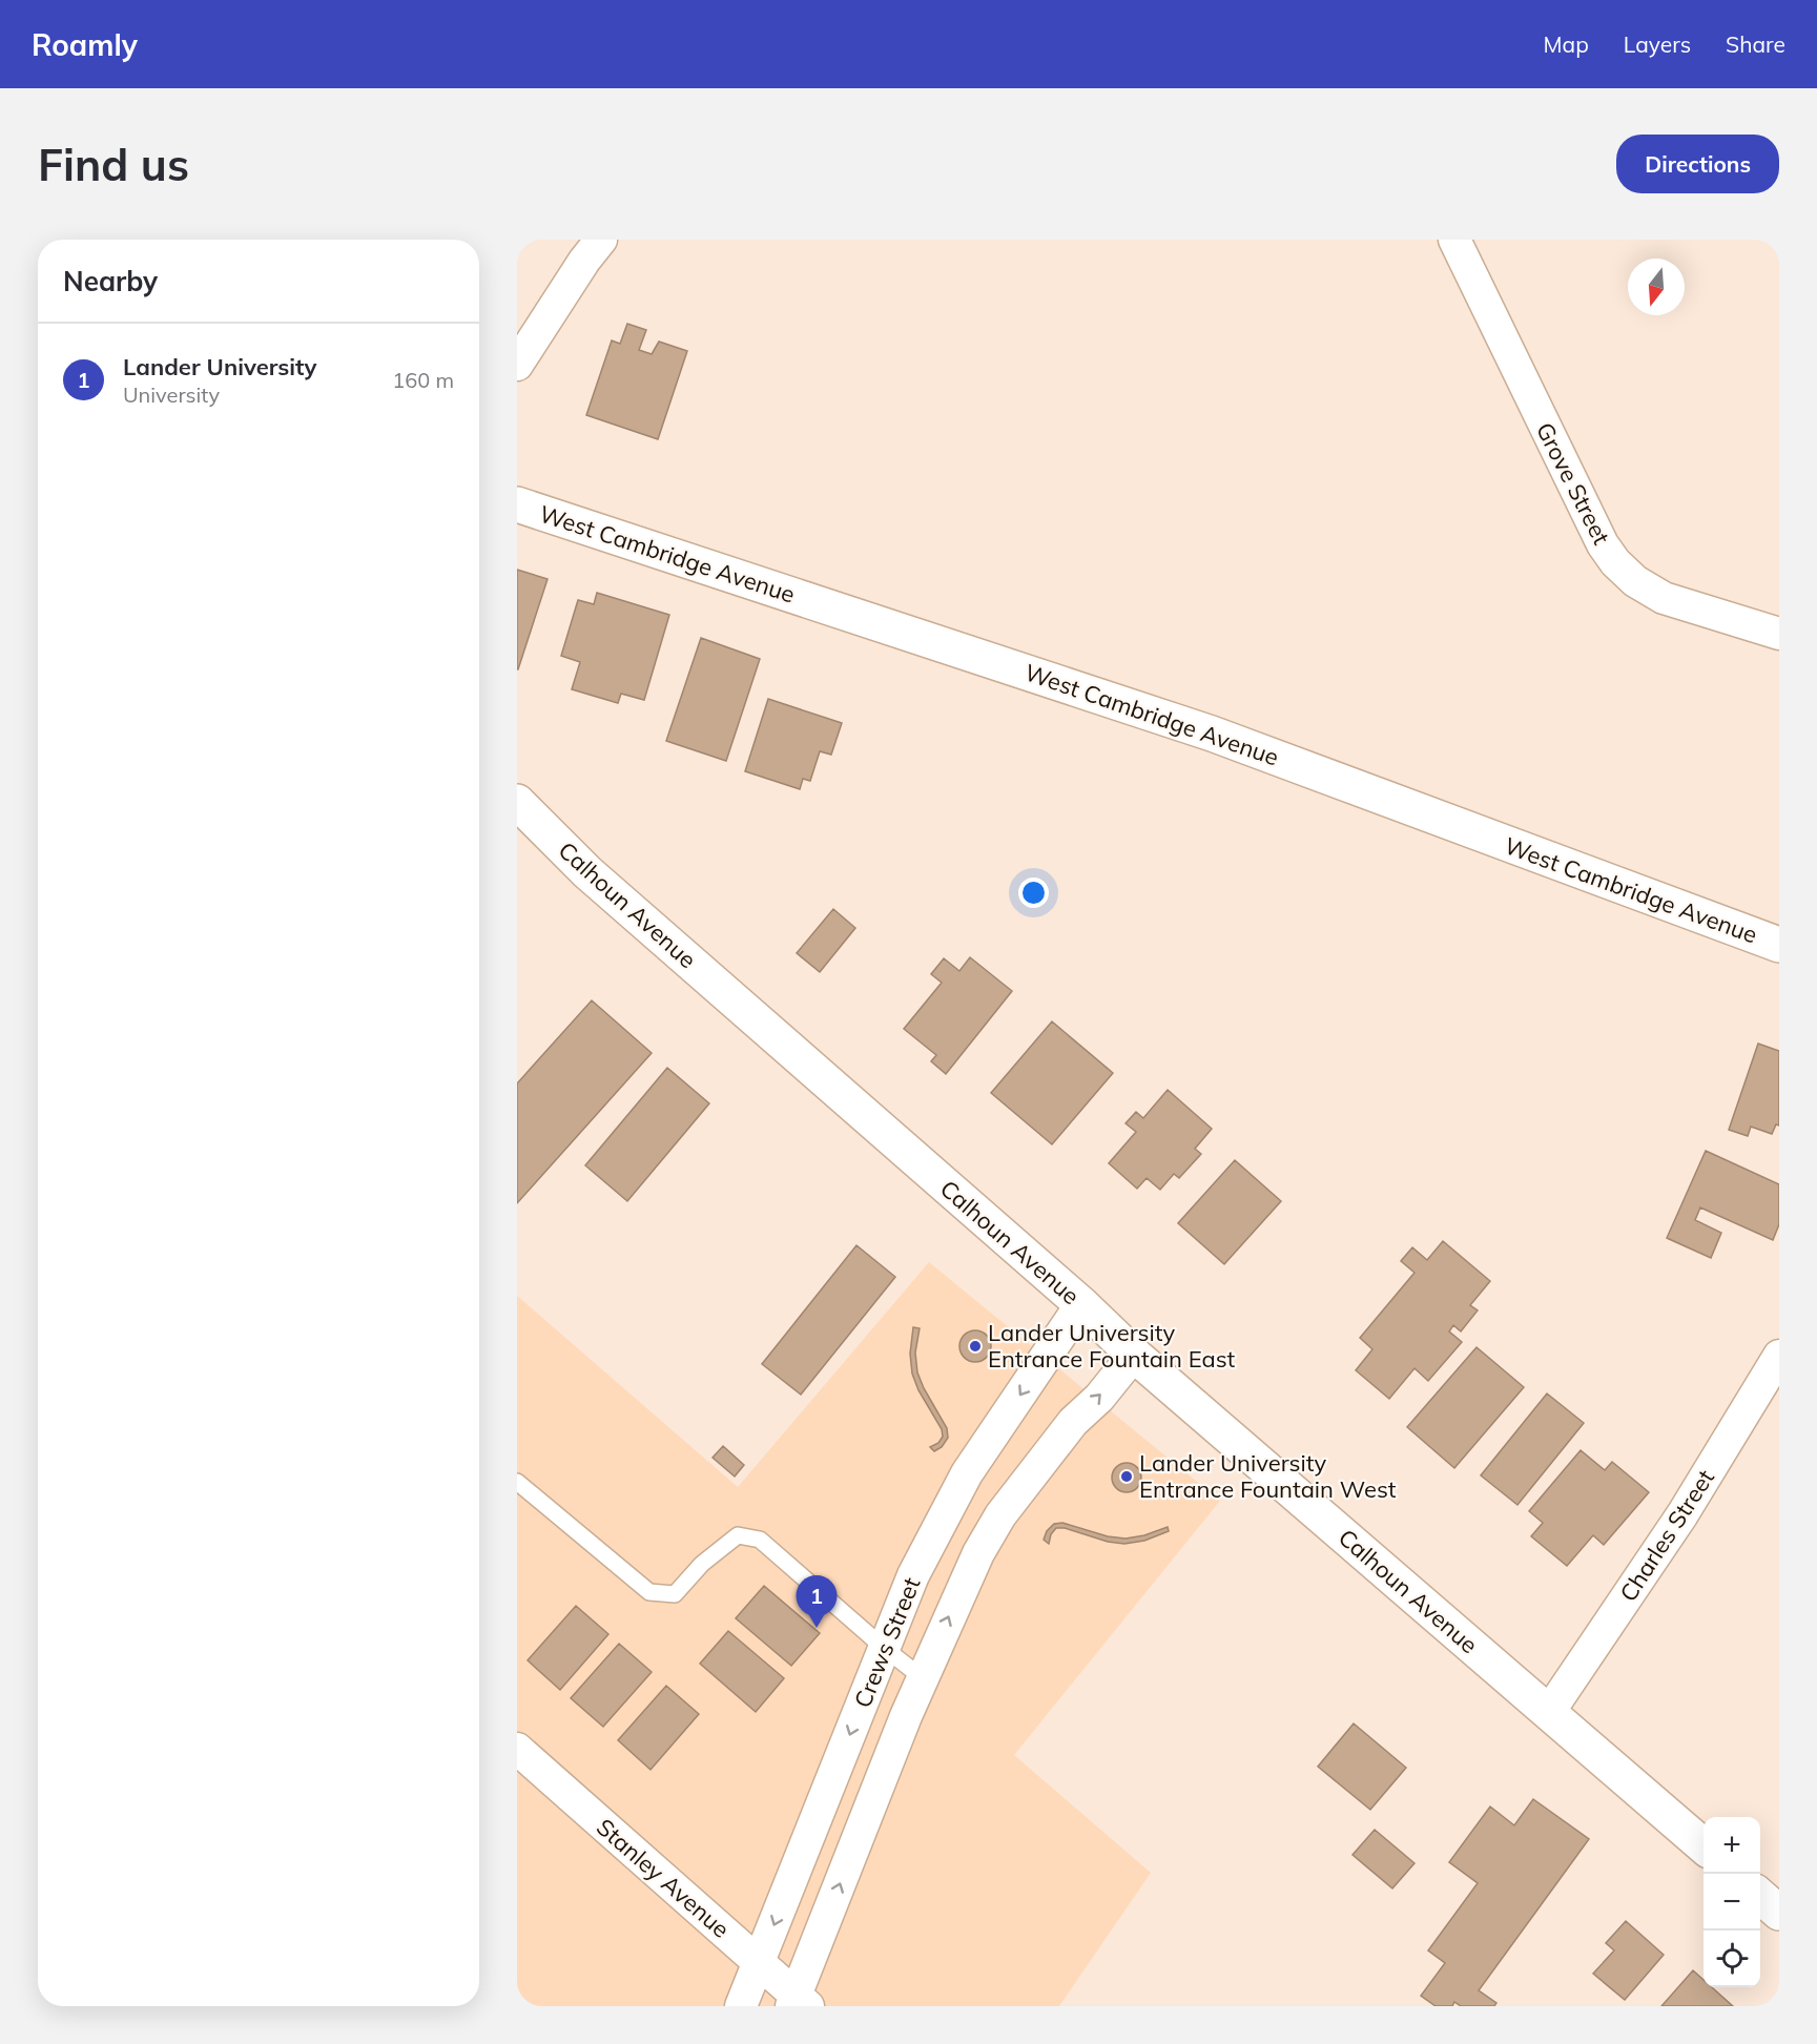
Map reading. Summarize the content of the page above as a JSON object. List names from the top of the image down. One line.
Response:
{"streets":{"main road":["West Cambridge Avenue","Calhoun Avenue"],"street":["Grove Street","Charles Street","Crews Street","Stanley Avenue"]},"crossings":[["Calhoun Avenue","Charles Street"],["Calhoun Avenue","Crews Street"],["Crews Street","Stanley Avenue"]],"places":["Lander University Entrance Fountain East","Lander University Entrance Fountain West"],"north":"bottom","page":{"header":"Roamly","nav":["Map","Layers","Share"],"buttons":"Directions","title":"Find us","heading":"Nearby","list":[{"mark":"1","name":"Lander University","note":"University","value":"160 m"}],"pins":"1","map_buttons":["+","−"]}}
